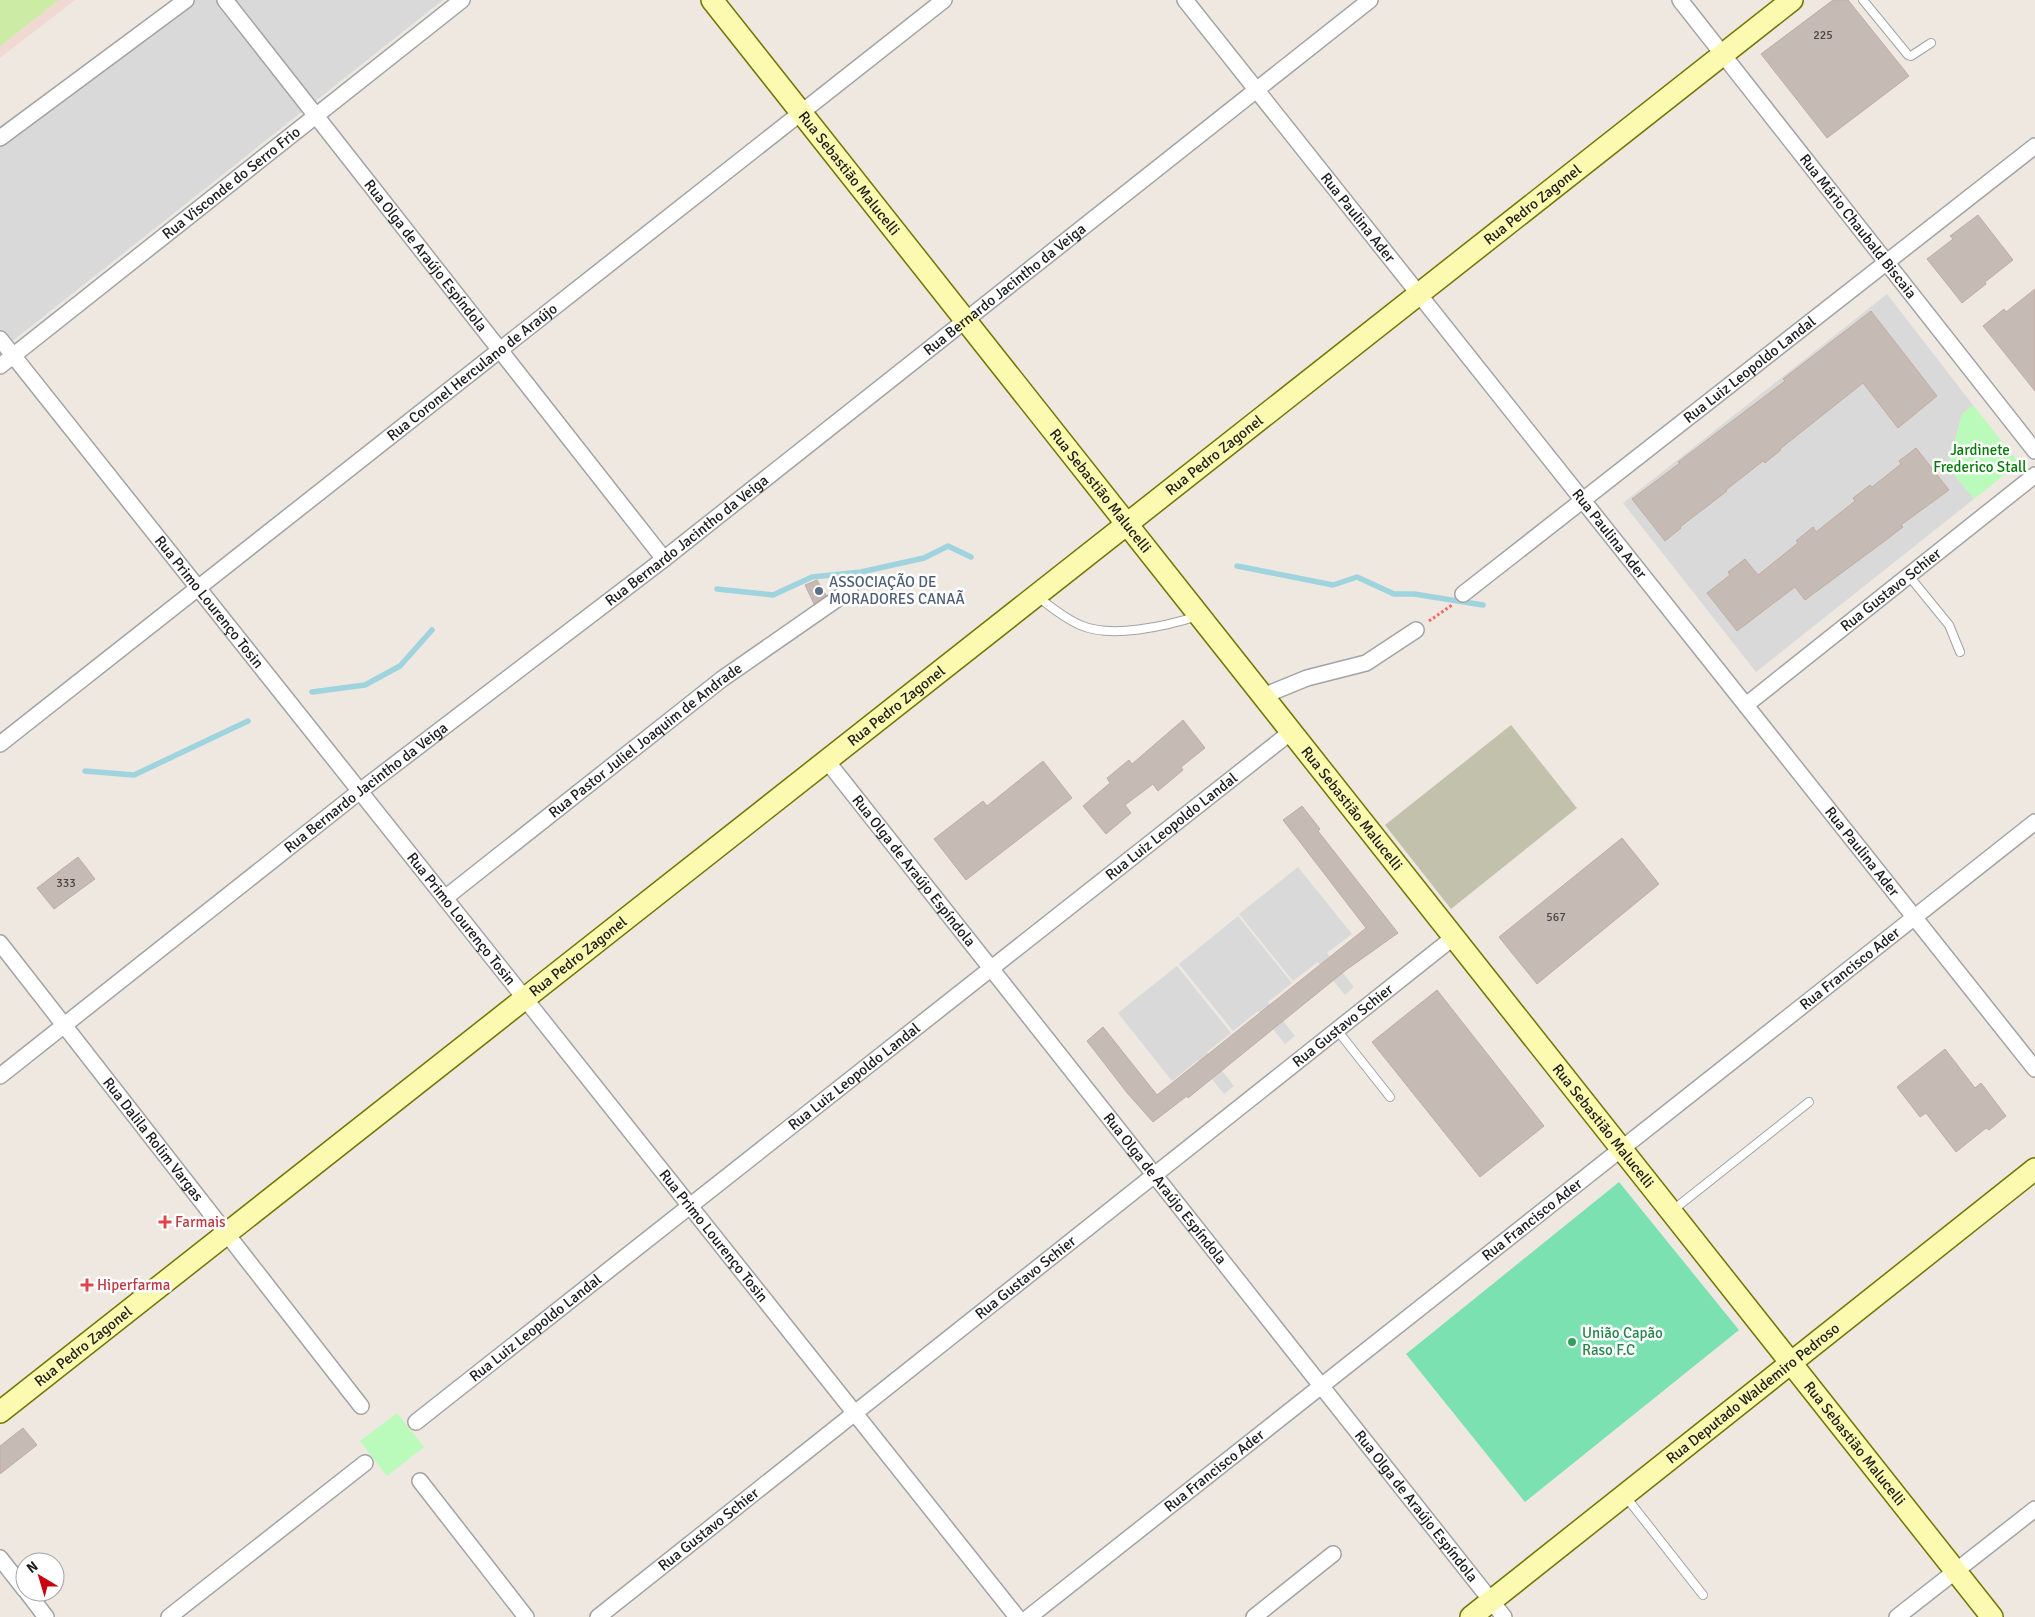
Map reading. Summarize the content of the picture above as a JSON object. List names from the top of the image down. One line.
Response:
{"streets":{"street":["Rua Sebastião Malucelli","Rua Visconde do Serro Frio","Rua Pedro Zagonel","Rua Paulina Ader","Rua Mário Chaubald Biscaia","Rua Olga de Araújo Espíndola","Rua Bernardo Jacintho da Veiga","Rua Luiz Leopoldo Landal","Rua Coronel Herculano de Araújo","Rua Gustavo Schier","Rua Primo Lourenço Tosin","Rua Pastor Juliel Joaquim de Andrade","Rua Francisco Ader","Rua Dalila Rolim Vargas","Rua Deputado Waldemiro Pedroso"]},"crossings":[["Rua Sebastião Malucelli","Rua Pedro Zagonel"],["Rua Sebastião Malucelli","Rua Bernardo Jacintho da Veiga"],["Rua Sebastião Malucelli","Rua Luiz Leopoldo Landal"],["Rua Sebastião Malucelli","Rua Coronel Herculano de Araújo"],["Rua Sebastião Malucelli","Rua Gustavo Schier"],["Rua Sebastião Malucelli","Rua Francisco Ader"],["Rua Sebastião Malucelli","Rua Deputado Waldemiro Pedroso"],["Rua Visconde do Serro Frio","Rua Olga de Araújo Espíndola"],["Rua Visconde do Serro Frio","Rua Primo Lourenço Tosin"],["Rua Pedro Zagonel","Rua Paulina Ader"],["Rua Pedro Zagonel","Rua Mário Chaubald Biscaia"],["Rua Pedro Zagonel","Rua Olga de Araújo Espíndola"],["Rua Pedro Zagonel","Rua Primo Lourenço Tosin"],["Rua Pedro Zagonel","Rua Dalila Rolim Vargas"],["Rua Paulina Ader","Rua Bernardo Jacintho da Veiga"],["Rua Paulina Ader","Rua Luiz Leopoldo Landal"],["Rua Paulina Ader","Rua Gustavo Schier"],["Rua Paulina Ader","Rua Francisco Ader"],["Rua Mário Chaubald Biscaia","Rua Luiz Leopoldo Landal"],["Rua Olga de Araújo Espíndola","Rua Bernardo Jacintho da Veiga"],["Rua Olga de Araújo Espíndola","Rua Luiz Leopoldo Landal"],["Rua Olga de Araújo Espíndola","Rua Coronel Herculano de Araújo"],["Rua Olga de Araújo Espíndola","Rua Gustavo Schier"],["Rua Olga de Araújo Espíndola","Rua Francisco Ader"],["Rua Olga de Araújo Espíndola","Rua Deputado Waldemiro Pedroso"],["Rua Bernardo Jacintho da Veiga","Rua Primo Lourenço Tosin"],["Rua Bernardo Jacintho da Veiga","Rua Dalila Rolim Vargas"],["Rua Luiz Leopoldo Landal","Rua Primo Lourenço Tosin"],["Rua Coronel Herculano de Araújo","Rua Primo Lourenço Tosin"],["Rua Gustavo Schier","Rua Primo Lourenço Tosin"],["Rua Primo Lourenço Tosin","Rua Pastor Juliel Joaquim de Andrade"]],"parks":["Jardinete Frederico Stall"],"places":{"other":["ASSOCIAÇÃO DE MORADORES CANAÃ","União Capão Raso F.C"],"health":["Farmais","Hiperfarma"]},"house_numbers":["225","333","567"],"north":"top left"}
